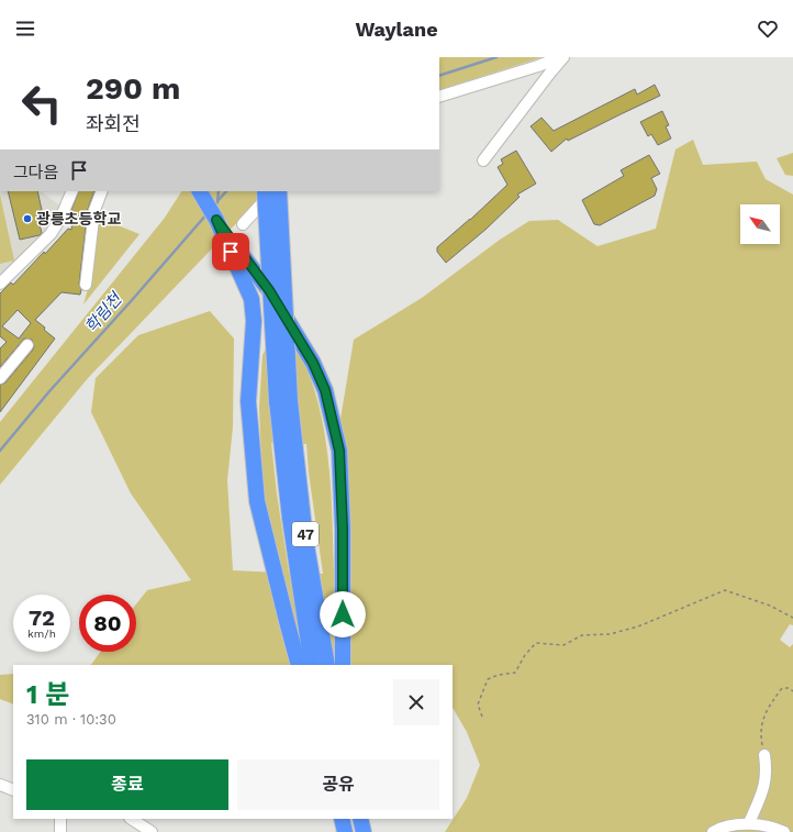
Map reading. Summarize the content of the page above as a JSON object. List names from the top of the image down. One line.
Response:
{"streets":{"highway":["47"]},"water":["학림천"],"places":["광릉초등학교"],"north":"top left","page":{"header":"Waylane","turn":["290 m","좌회전"],"then":"그다음","speed":"72 km/h","limit":"80","heading":["1 분","310 m · 10:30"],"buttons":["종료","공유"]}}
